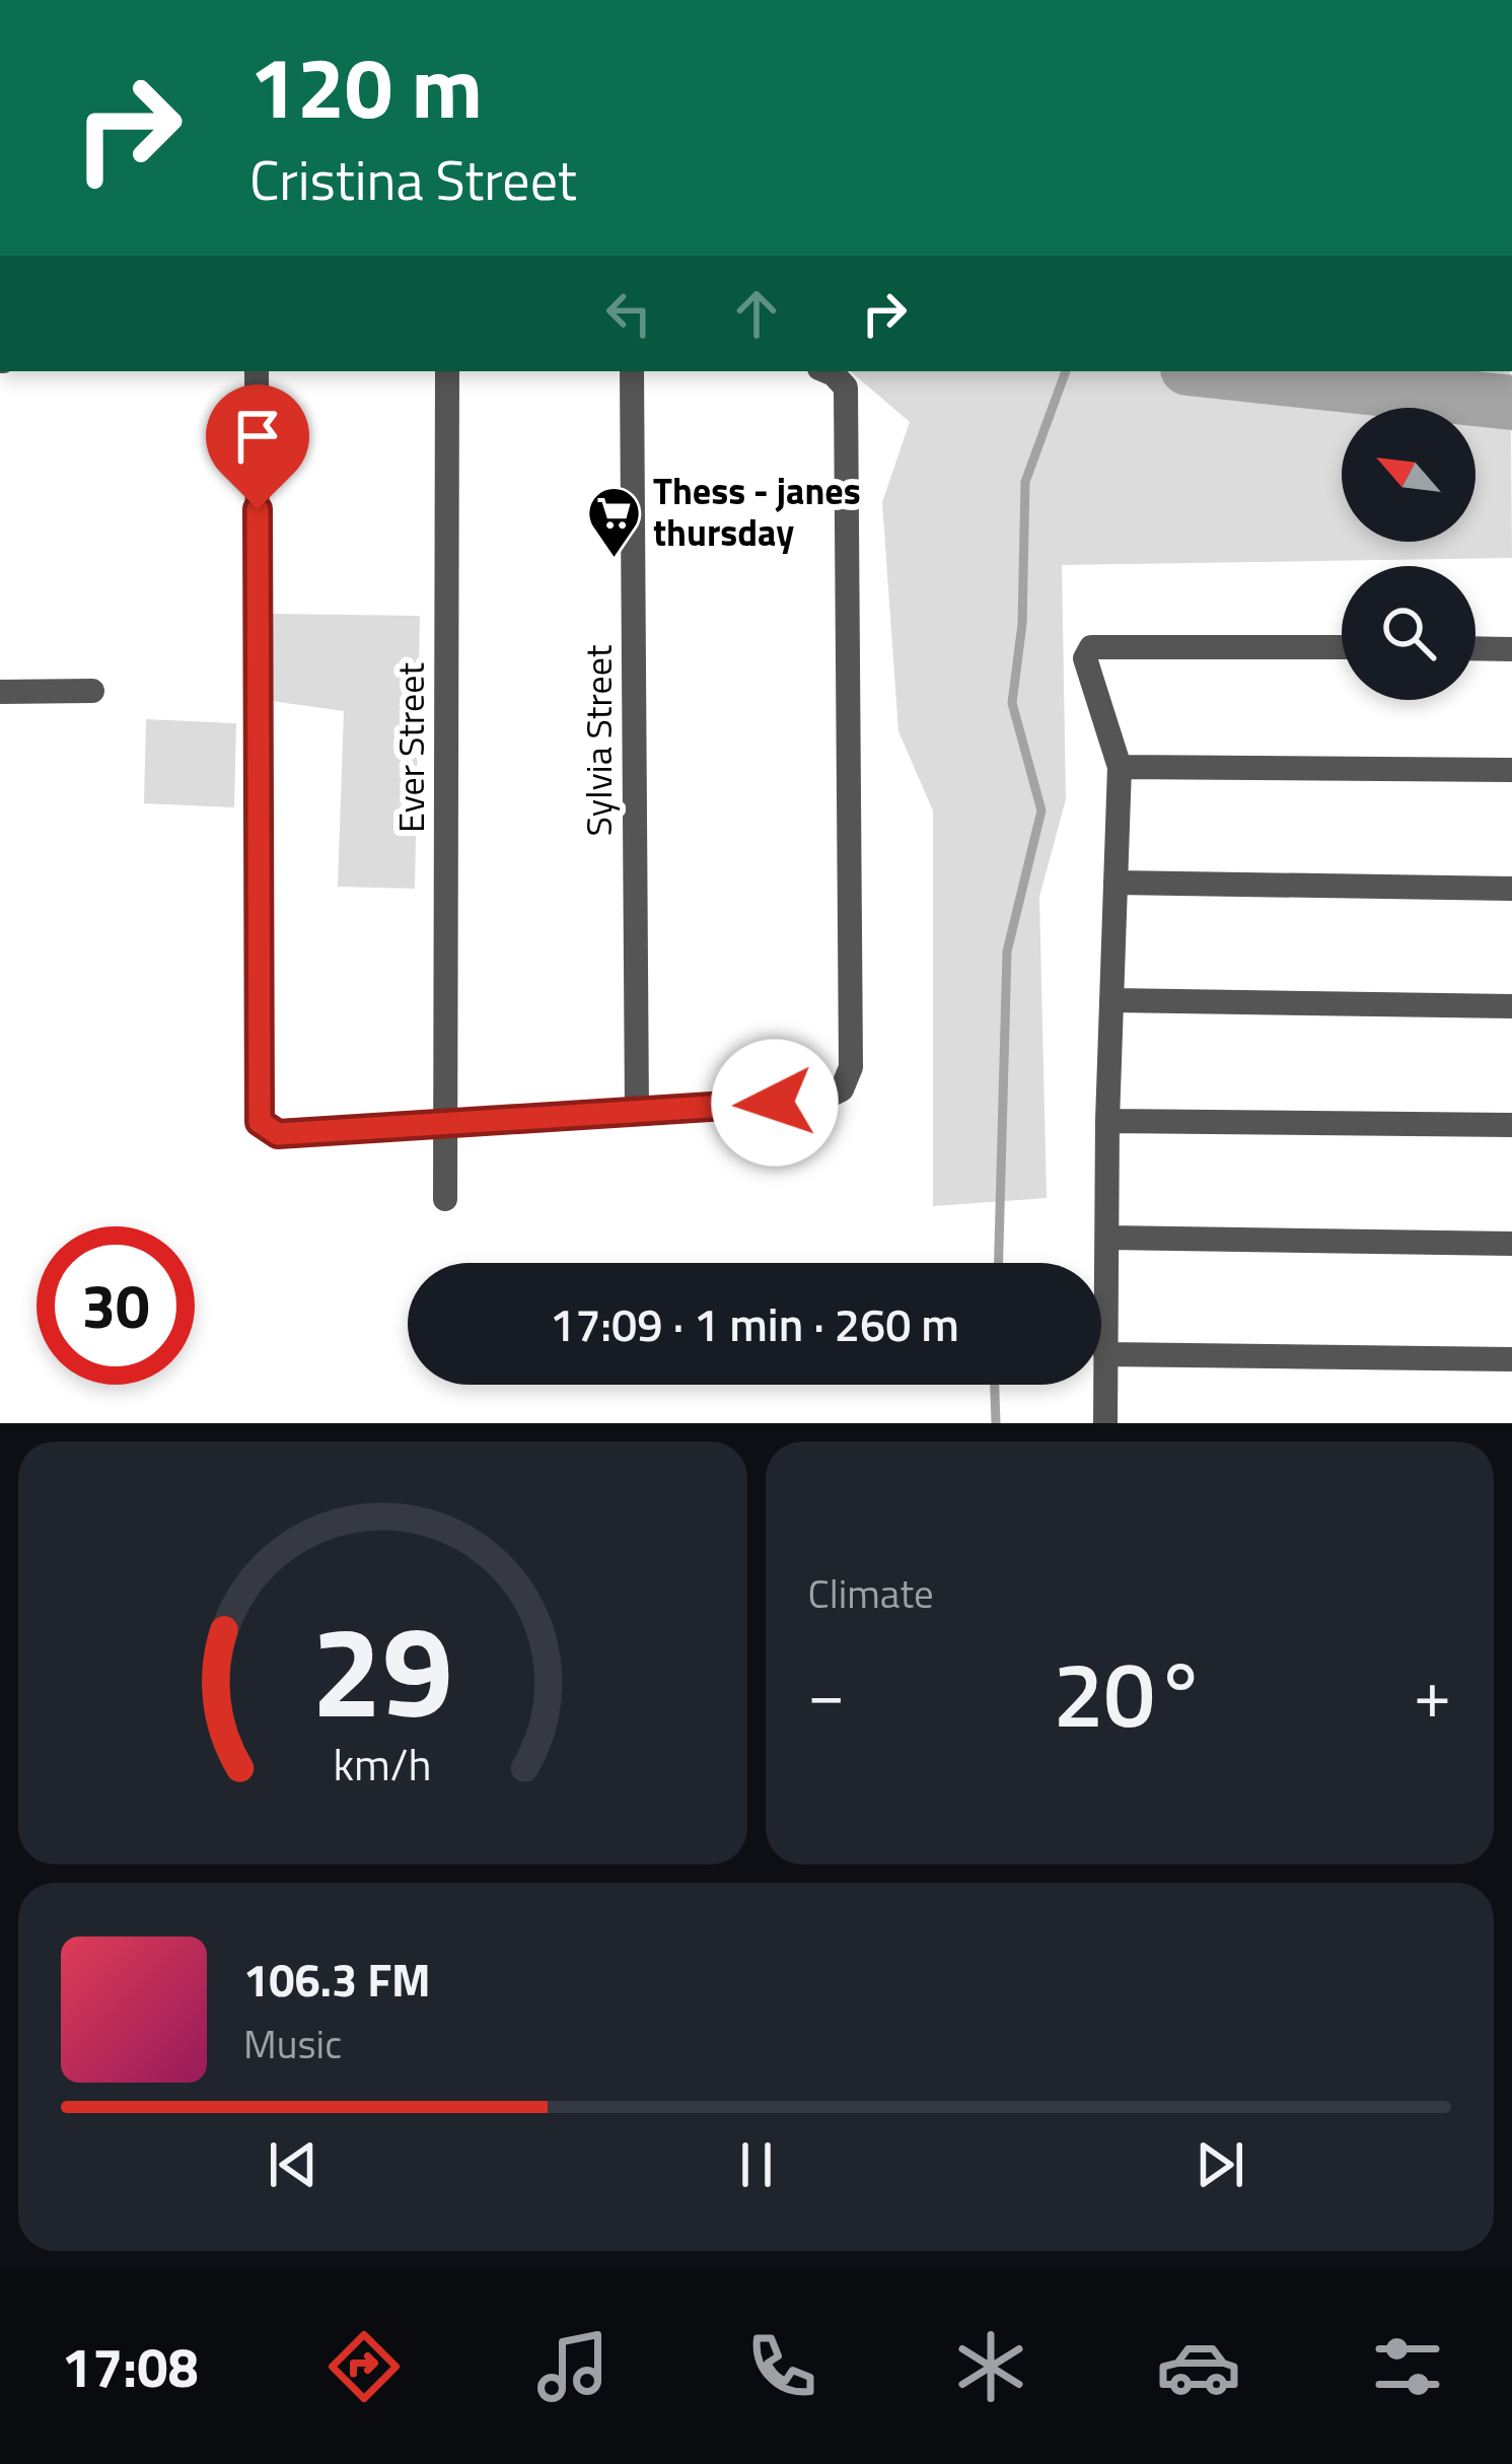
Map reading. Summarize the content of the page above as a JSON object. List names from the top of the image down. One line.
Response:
{"streets":{"street":["Sylvia Street","Ever Street"]},"places":{"supermarket":["Thess - janes thursday"]},"north":"top left","page":{"turn":["120 m","Cristina Street"],"limit":"30","trip":"17:09 · 1 min · 260 m","tile":"Climate","heat":["−","20°","+"],"song":["106.3 FM","Music"],"tabs":"17:08","gauge":["29","km/h"]}}
